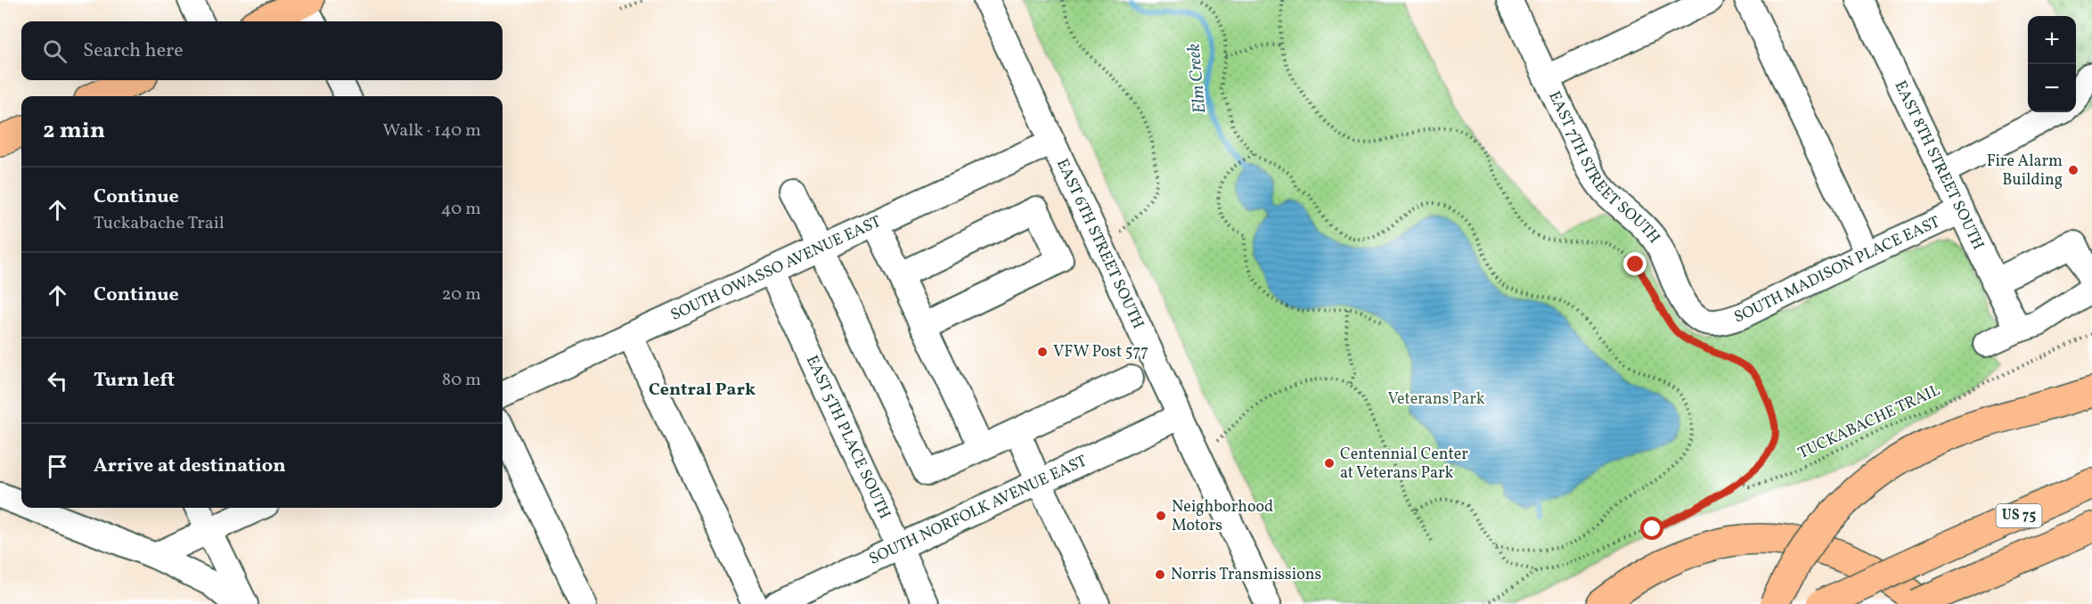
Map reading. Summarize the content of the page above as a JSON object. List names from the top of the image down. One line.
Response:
{"streets":{"main road":["US 75"],"street":["EAST 8TH STREET SOUTH","EAST 7TH STREET SOUTH","EAST 6TH STREET SOUTH","SOUTH OWASSO AVENUE EAST","SOUTH MADISON PLACE EAST","EAST 5TH PLACE SOUTH","SOUTH NORFOLK AVENUE EAST"],"path":["TUCKABACHE TRAIL"]},"crossings":[["EAST 8TH STREET SOUTH","SOUTH MADISON PLACE EAST"],["EAST 7TH STREET SOUTH","SOUTH MADISON PLACE EAST"],["EAST 6TH STREET SOUTH","SOUTH OWASSO AVENUE EAST"],["EAST 6TH STREET SOUTH","SOUTH NORFOLK AVENUE EAST"],["SOUTH OWASSO AVENUE EAST","EAST 5TH PLACE SOUTH"],["EAST 5TH PLACE SOUTH","SOUTH NORFOLK AVENUE EAST"]],"districts":["Central Park"],"water":["Elm Creek"],"parks":["Veterans Park"],"places":["Fire Alarm Building","VFW Post 577","Centennial Center at Veterans Park","Neighborhood Motors","Norris Transmissions"],"page":{"map_buttons":["+","−"],"search":"Search here","heading":["2 min","Walk · 140 m"],"list":[["Continue","Tuckabache Trail","40 m"],["Continue","20 m"],["Turn left","80 m"],"Arrive at destination"]}}
